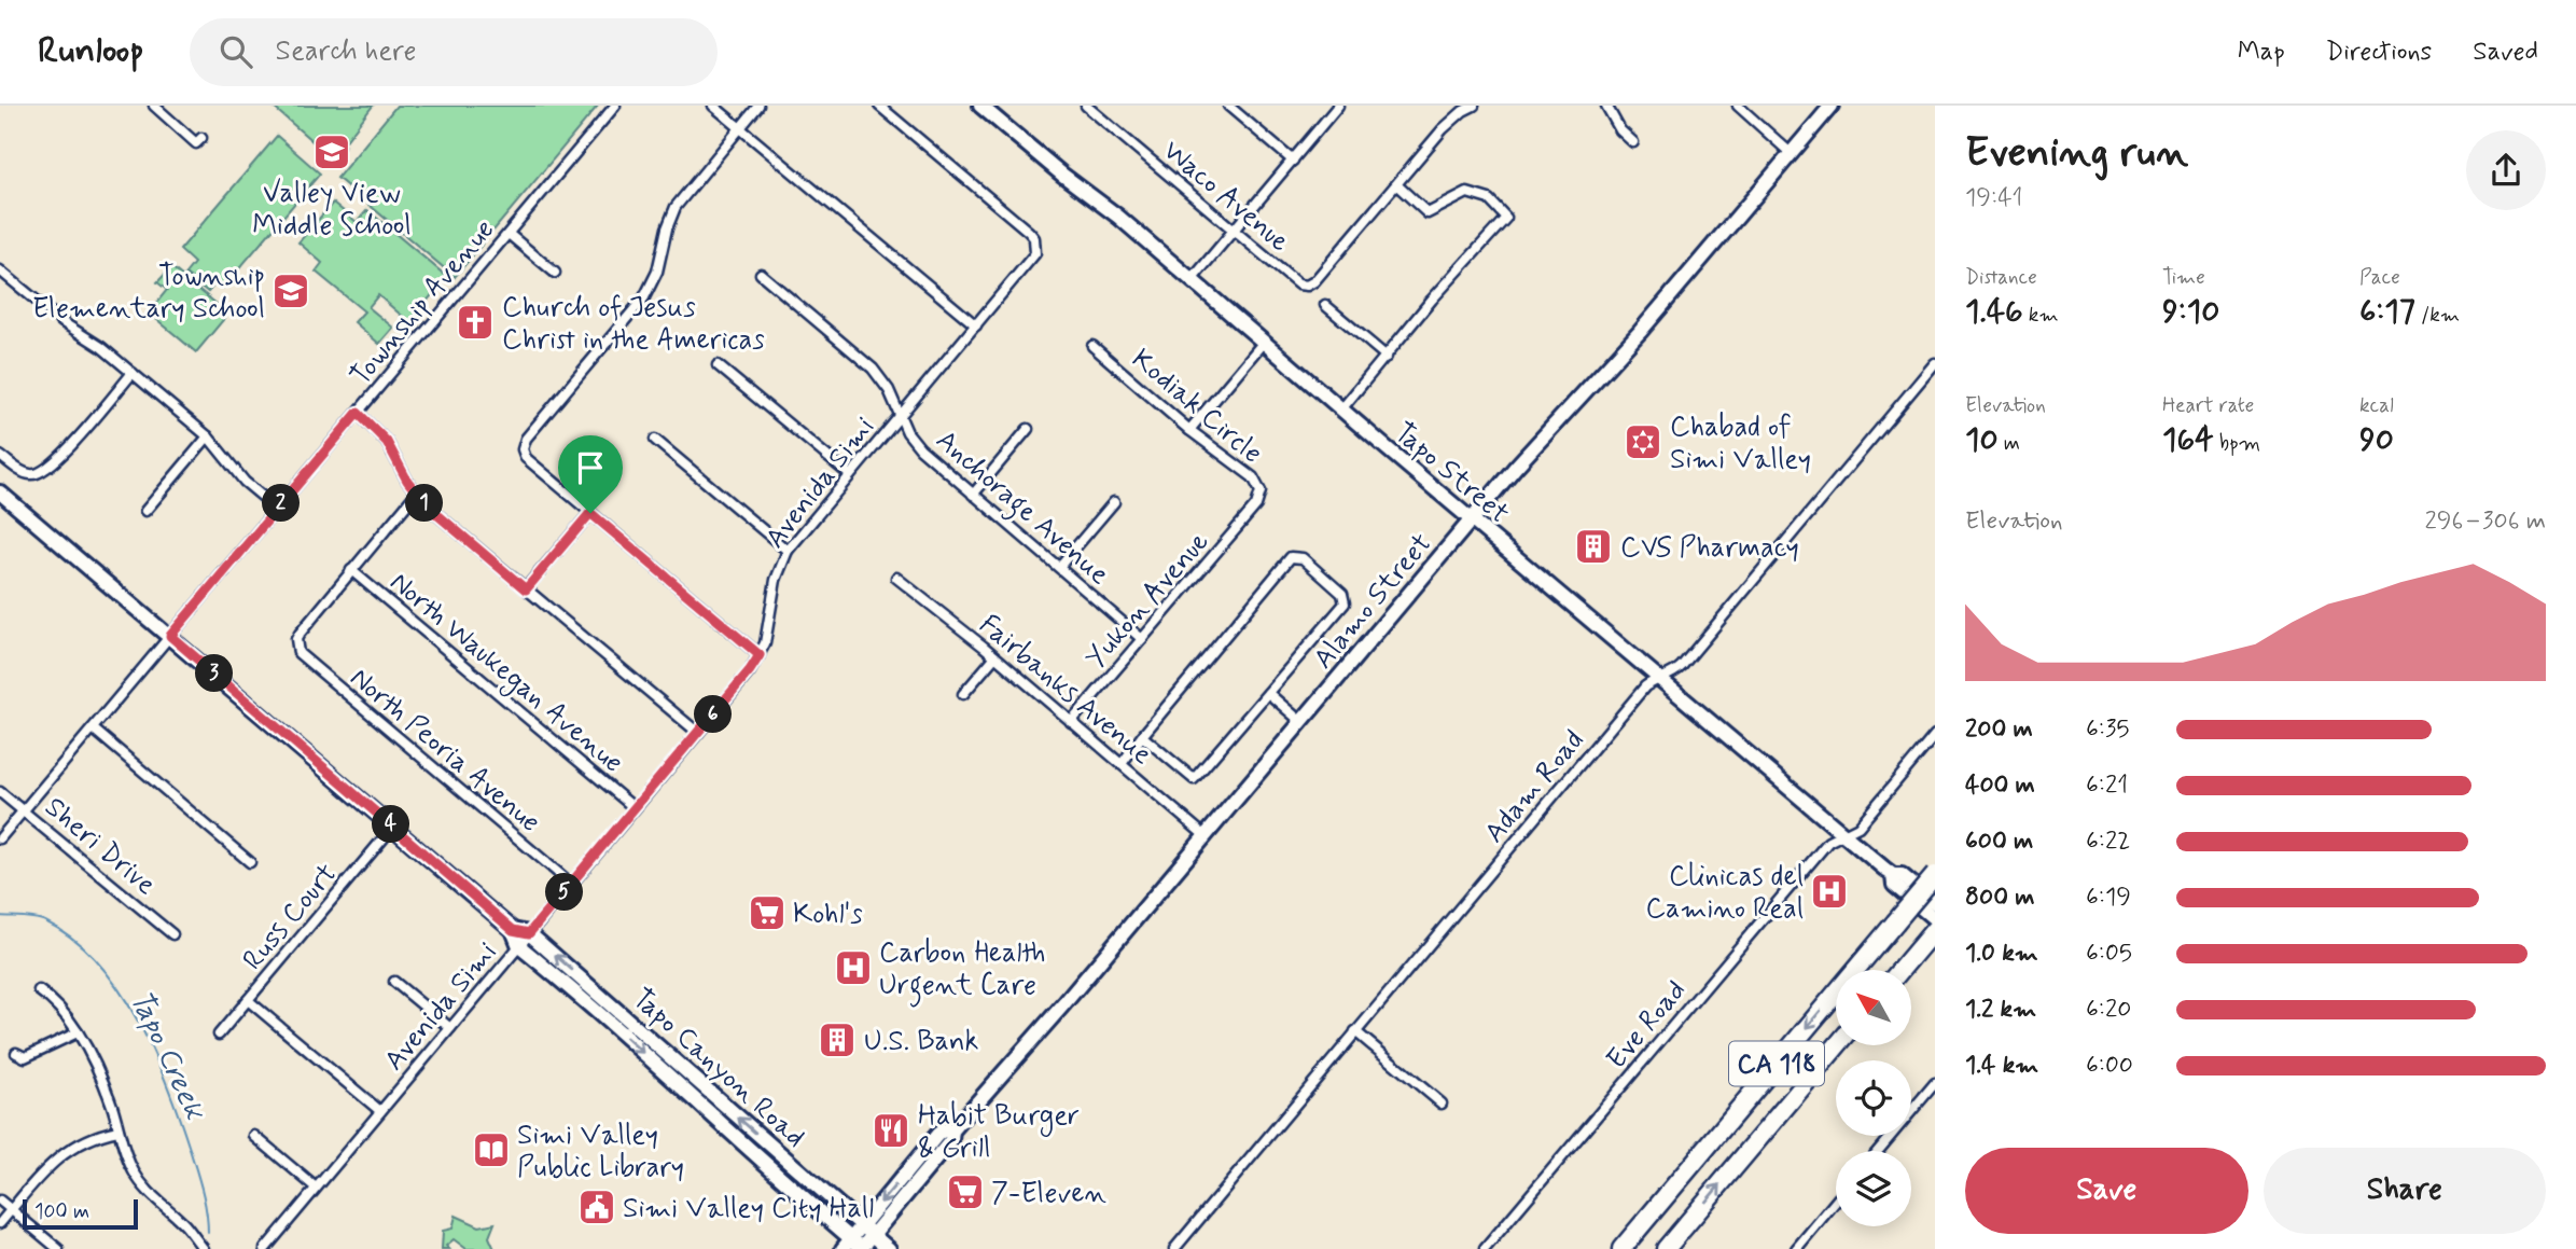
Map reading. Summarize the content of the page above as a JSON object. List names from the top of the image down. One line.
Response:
{"streets":{"highway":["CA 118"],"main road":["Tapo Street","Alamo Street","Tapo Canyon Road"],"street":["Waco Avenue","Township Avenue","Kodiak Circle","Avenida Simi","Anchorage Avenue","Yukon Avenue","North Waukegan Avenue","Fairbanks Avenue","North Peoria Avenue","Adam Road","Sheri Drive","Russ Court","Eve Road"]},"crossings":[["Township Avenue","Sheri Drive"],["Township Avenue","Tapo Canyon Road"],["Kodiak Circle","Yukon Avenue"],["Tapo Street","Alamo Street"],["Tapo Street","Adam Road"],["Tapo Street","Eve Road"],["Avenida Simi","Anchorage Avenue"],["Avenida Simi","North Waukegan Avenue"],["Avenida Simi","North Peoria Avenue"],["Avenida Simi","Tapo Canyon Road"],["Anchorage Avenue","Yukon Avenue"],["Yukon Avenue","Fairbanks Avenue"],["Alamo Street","Fairbanks Avenue"],["Alamo Street","Tapo Canyon Road"],["North Waukegan Avenue","North Peoria Avenue"],["Russ Court","Tapo Canyon Road"]],"water":["Tapo Creek"],"places":{"school or university":["Valley View Middle School","Township Elementary School"],"church":["Church of Jesus Christ in the Americas"],"synagogue":["Chabad of Simi Valley"],"building":["CVS Pharmacy","U.S. Bank"],"hospital":["Clinicas del Camino Real","Carbon Health Urgent Care"],"supermarket":["Kohl's","7-Eleven"],"restaurant":["Habit Burger & Grill"],"library":["Simi Valley Public Library"],"public building":["Simi Valley City Hall"]},"scale_bar":"100 m","north":"top left","page":{"header":"Runloop","search":"Search here","nav":["Map","Directions","Saved"],"heading":["Evening run","19:41"],"stats":[["Distance","1.46 km"],["Time","9:10"],["Pace","6:17 /km"],["Elevation","10 m"],["Heart rate","164 bpm"],["kcal","90"]],"pins":["1","2","3","6","4","5"],"chart":["Elevation","296–306 m"],"list":[{"name":"200 m","note":"6:35"},{"name":"400 m","note":"6:21"},{"name":"600 m","note":"6:22"},{"name":"800 m","note":"6:19"},{"name":"1.0 km","note":"6:05"},{"name":"1.2 km","note":"6:20"},{"name":"1.4 km","note":"6:00"}],"buttons":["Save","Share"],"scale":"100 m"}}
